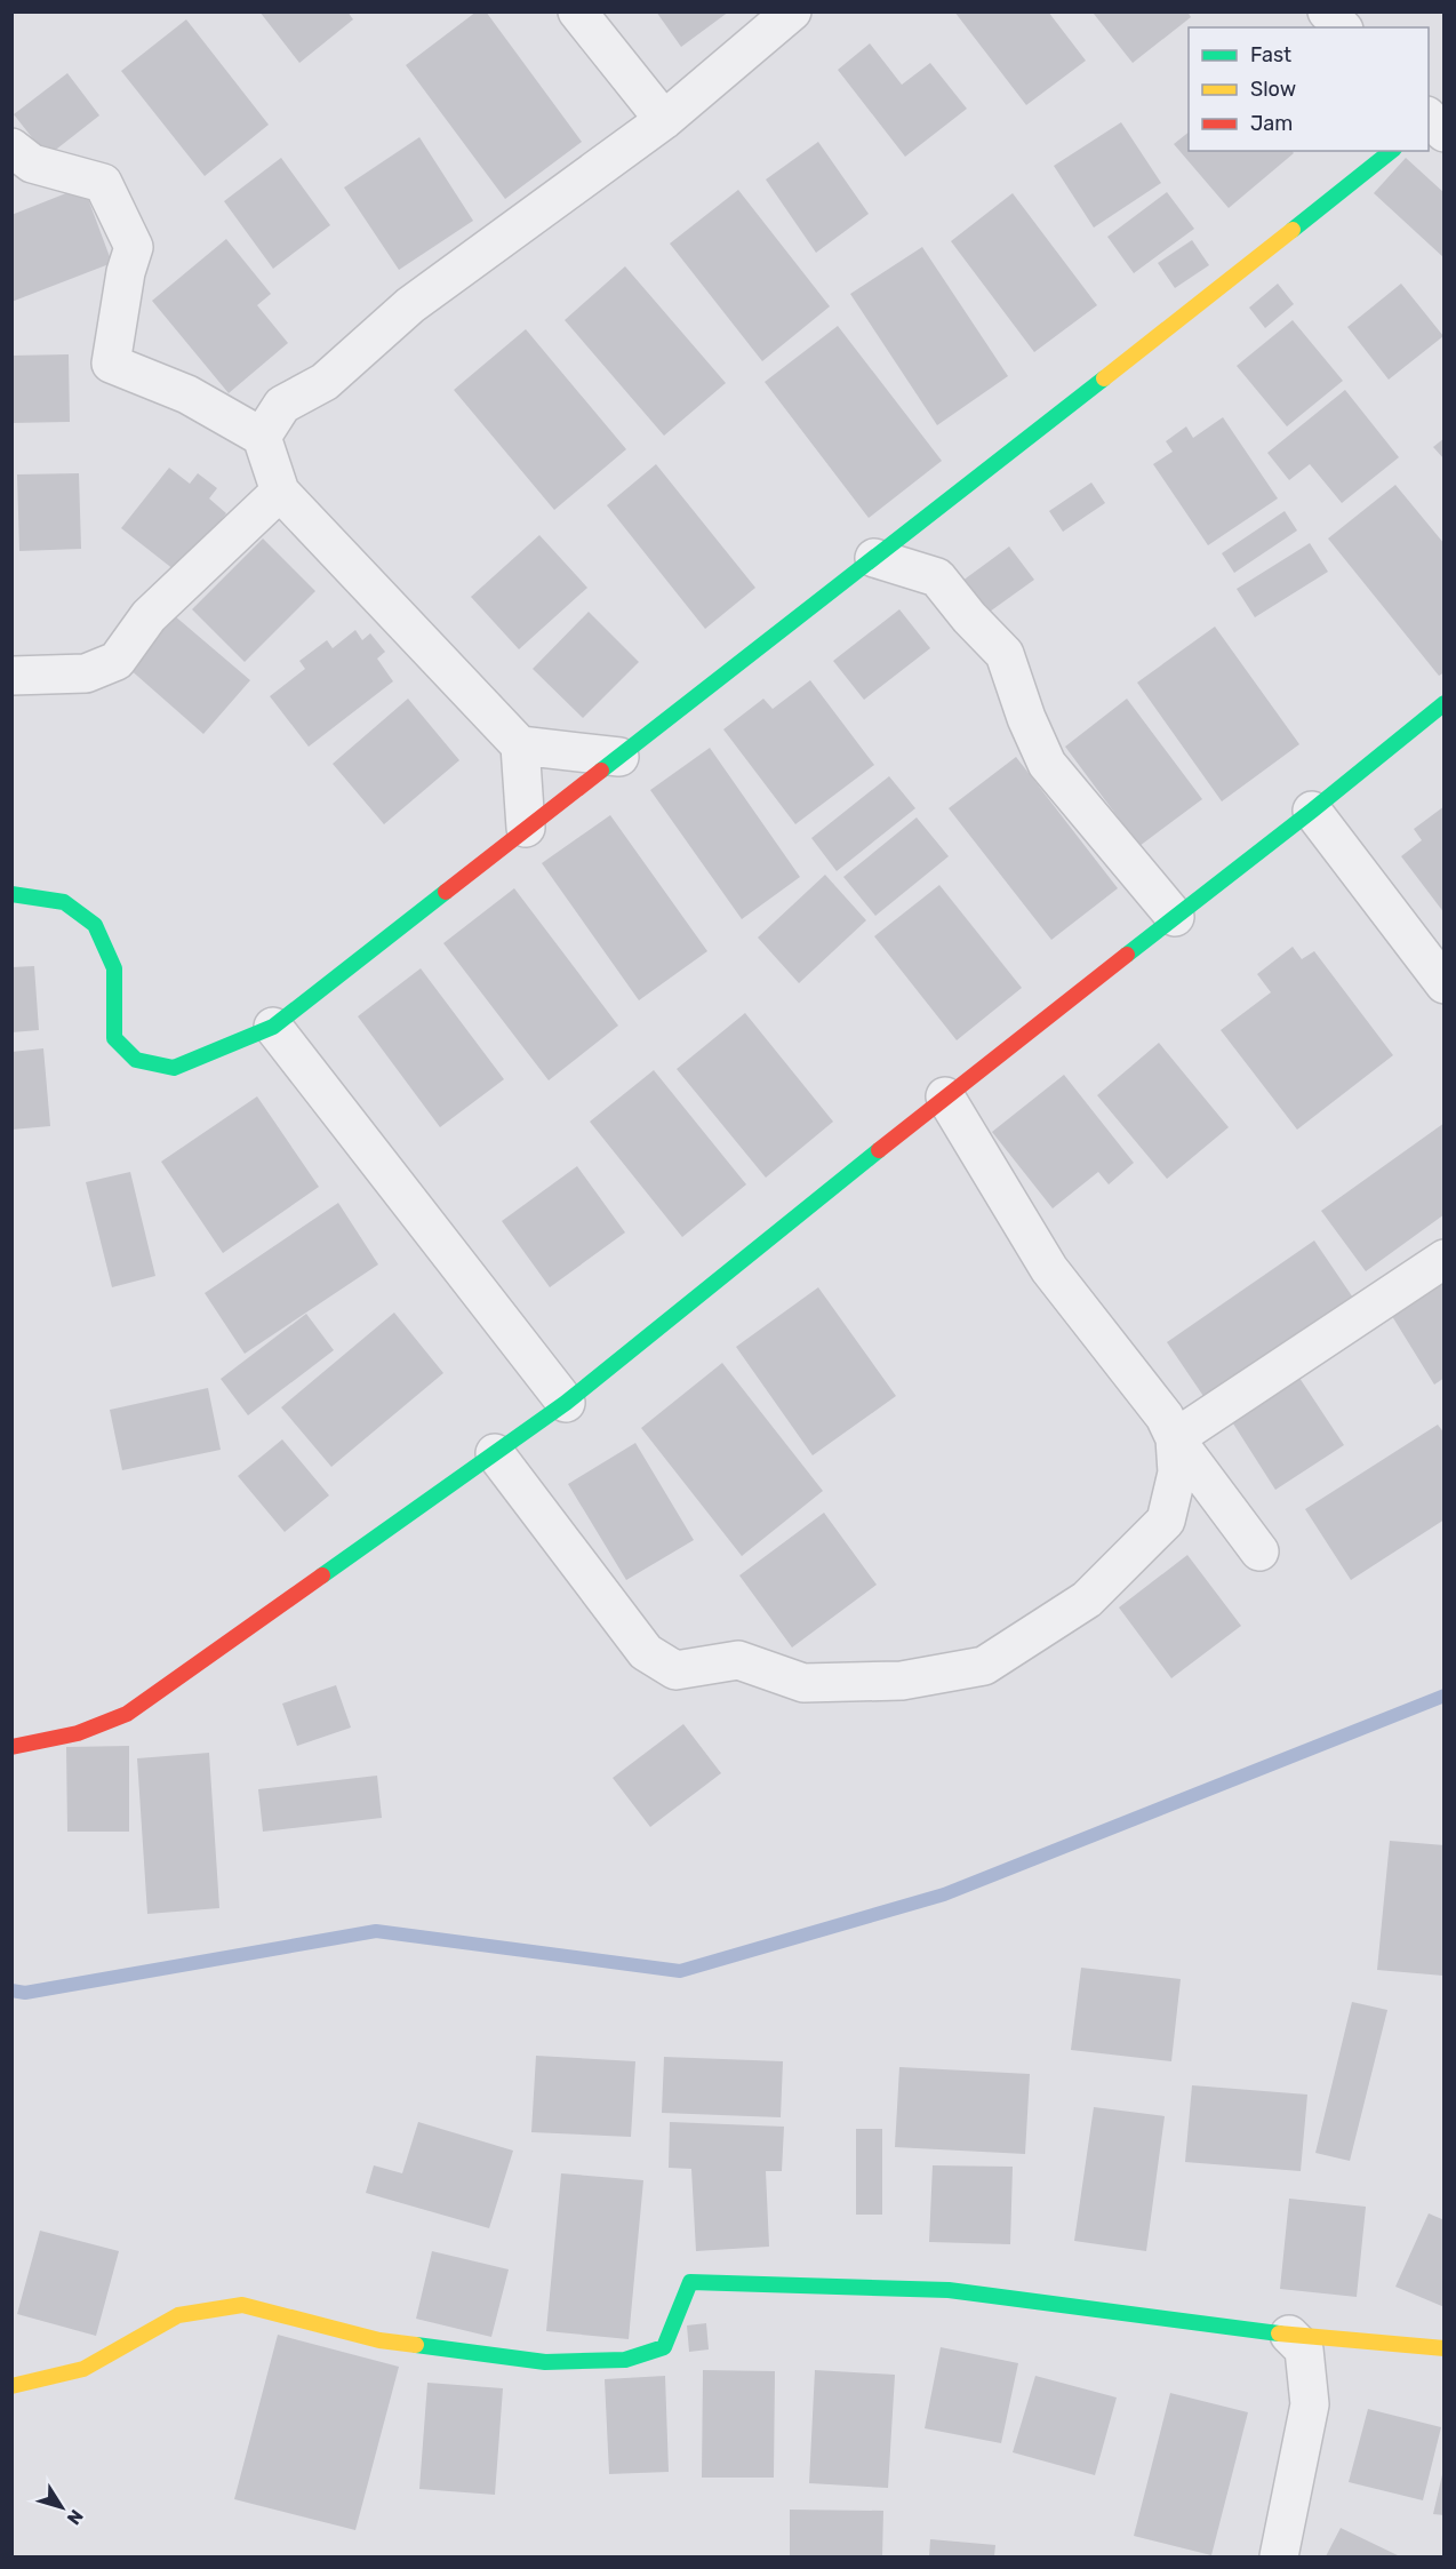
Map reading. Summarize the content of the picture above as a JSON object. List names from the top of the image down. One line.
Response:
{"legend":["Fast","Slow","Jam"],"north":"bottom right"}
